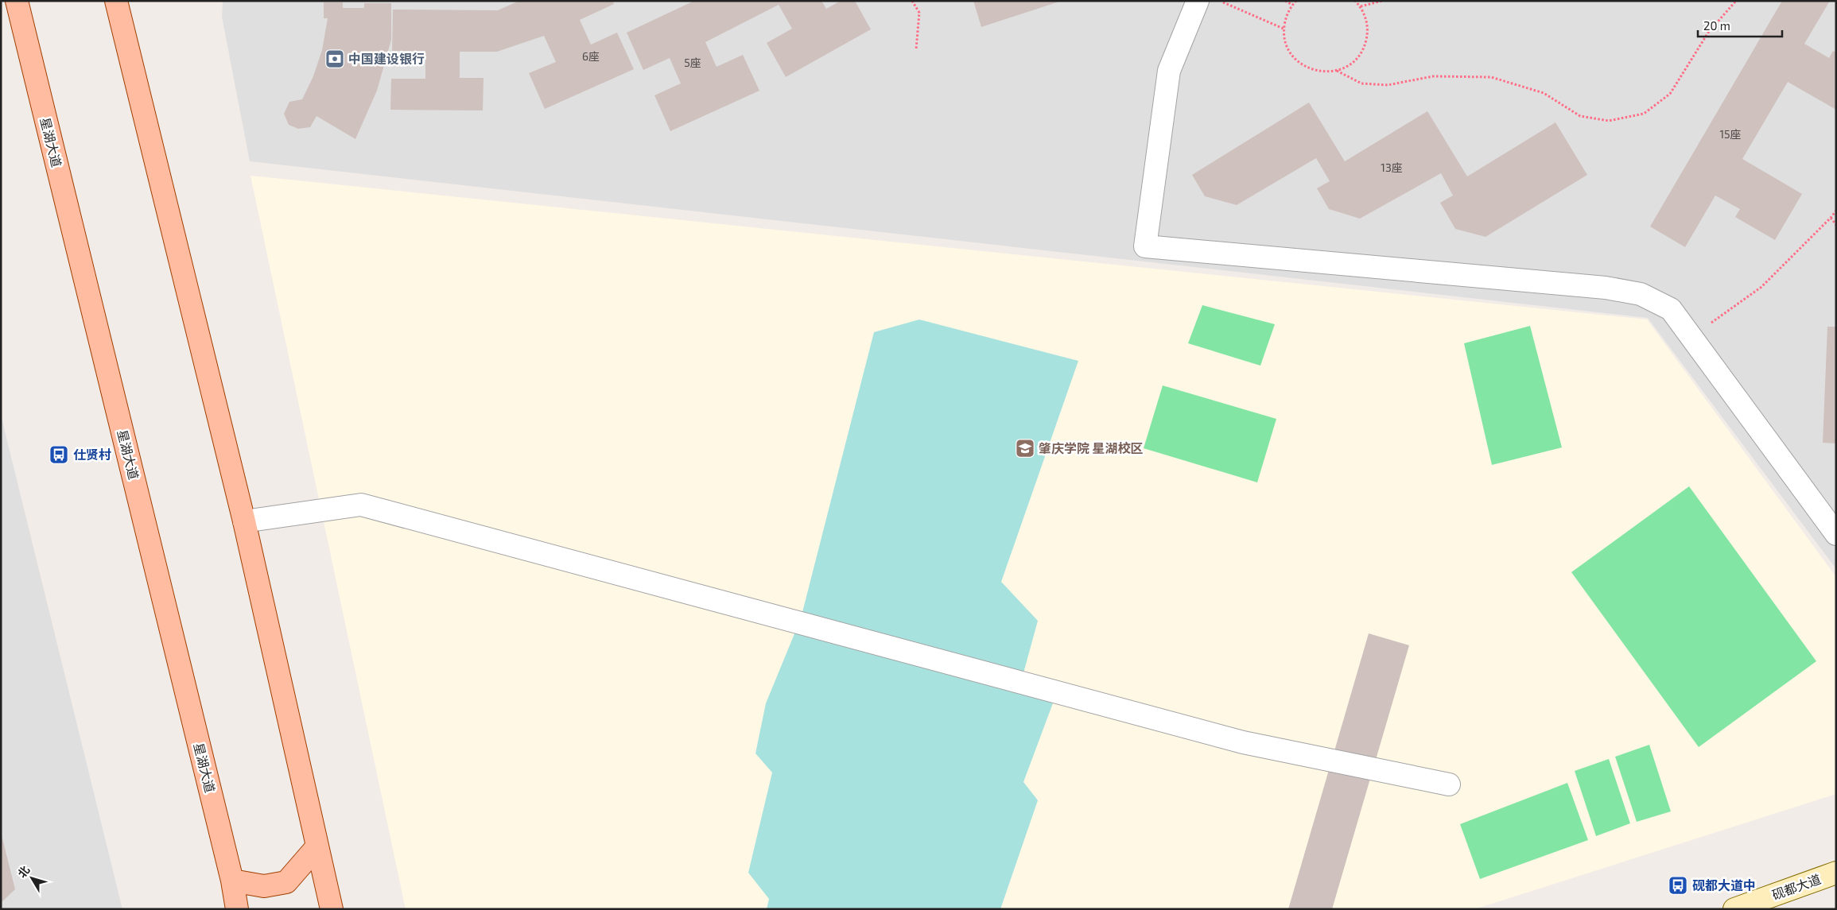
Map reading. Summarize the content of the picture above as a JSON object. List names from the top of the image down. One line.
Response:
{"streets":{"main road":["星湖大道"],"street":["砚都大道"]},"places":{"bank":["中国建设银行"],"school or university":["肇庆学院 星湖校区"],"bus stop":["仕贤村","砚都大道中"]},"house_numbers":["6座","5座","15座","13座"],"scale_bar":"20 m","north":"top left"}
